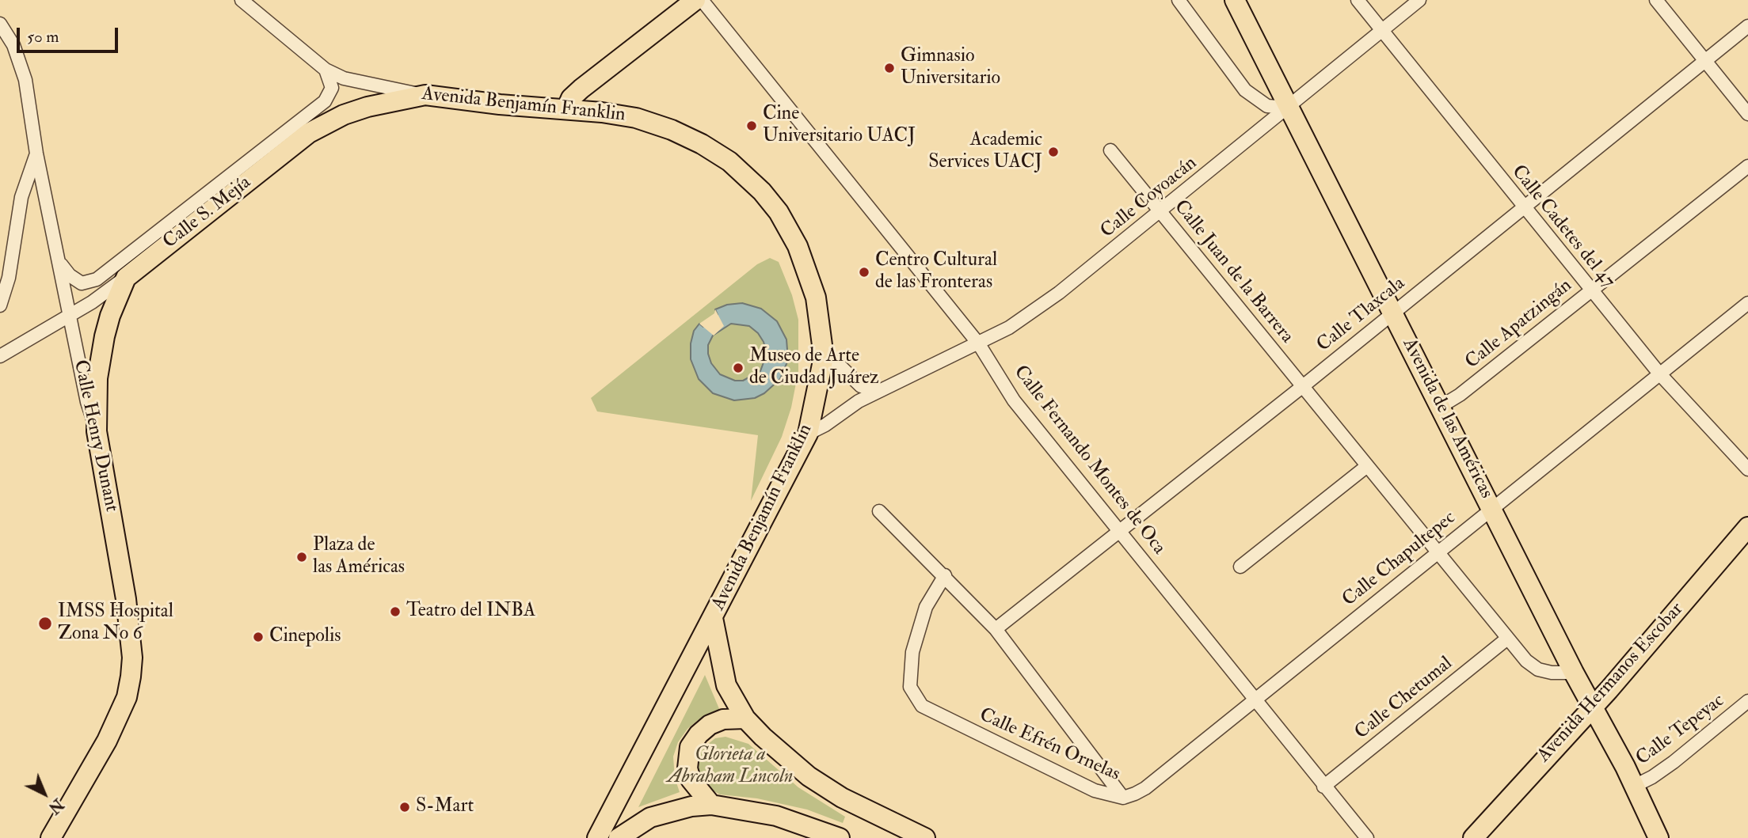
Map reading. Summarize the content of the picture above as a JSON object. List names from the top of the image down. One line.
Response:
{"streets":{"main road":["Avenida Benjamín Franklin","Calle S. Mejía","Avenida de las Américas","Calle Henry Dunant","Avenida Hermanos Escobar"],"street":["Calle Coyoacán","Calle Cadetes del 47","Calle Juan de la Barrera","Calle Tlaxcala","Calle Apatzingán","Calle Fernando Montes de Oca","Calle Chapultepec","Calle Chetumal","Calle Tepeyac","Calle Efrén Ornelas"]},"crossings":[["Avenida Benjamín Franklin","Calle Coyoacán"],["Avenida Benjamín Franklin","Calle S. Mejía"],["Calle Coyoacán","Calle Cadetes del 47"],["Calle Coyoacán","Calle Juan de la Barrera"],["Calle Coyoacán","Avenida de las Américas"],["Calle Coyoacán","Calle Fernando Montes de Oca"],["Calle S. Mejía","Calle Henry Dunant"],["Calle Cadetes del 47","Calle Tlaxcala"],["Calle Cadetes del 47","Calle Apatzingán"],["Calle Cadetes del 47","Calle Chapultepec"],["Calle Juan de la Barrera","Calle Tlaxcala"],["Calle Juan de la Barrera","Avenida de las Américas"],["Calle Juan de la Barrera","Calle Chapultepec"],["Calle Juan de la Barrera","Calle Chetumal"],["Calle Tlaxcala","Avenida de las Américas"],["Calle Tlaxcala","Calle Fernando Montes de Oca"],["Calle Tlaxcala","Calle Efrén Ornelas"],["Calle Apatzingán","Avenida de las Américas"],["Avenida de las Américas","Calle Chapultepec"],["Avenida de las Américas","Avenida Hermanos Escobar"],["Avenida de las Américas","Calle Tepeyac"],["Calle Fernando Montes de Oca","Calle Chapultepec"],["Calle Fernando Montes de Oca","Calle Chetumal"],["Calle Chapultepec","Calle Efrén Ornelas"]],"parks":["Glorieta a Abraham Lincoln"],"places":["Gimnasio Universitario","Cine Universitario UACJ","Academic Services UACJ","Centro Cultural de las Fronteras","Museo de Arte de Ciudad Juárez","Plaza de las Américas","Teatro del INBA","IMSS Hospital Zona No 6","Cinepolis","S-Mart"],"scale_bar":"50 m","north":"bottom right"}
